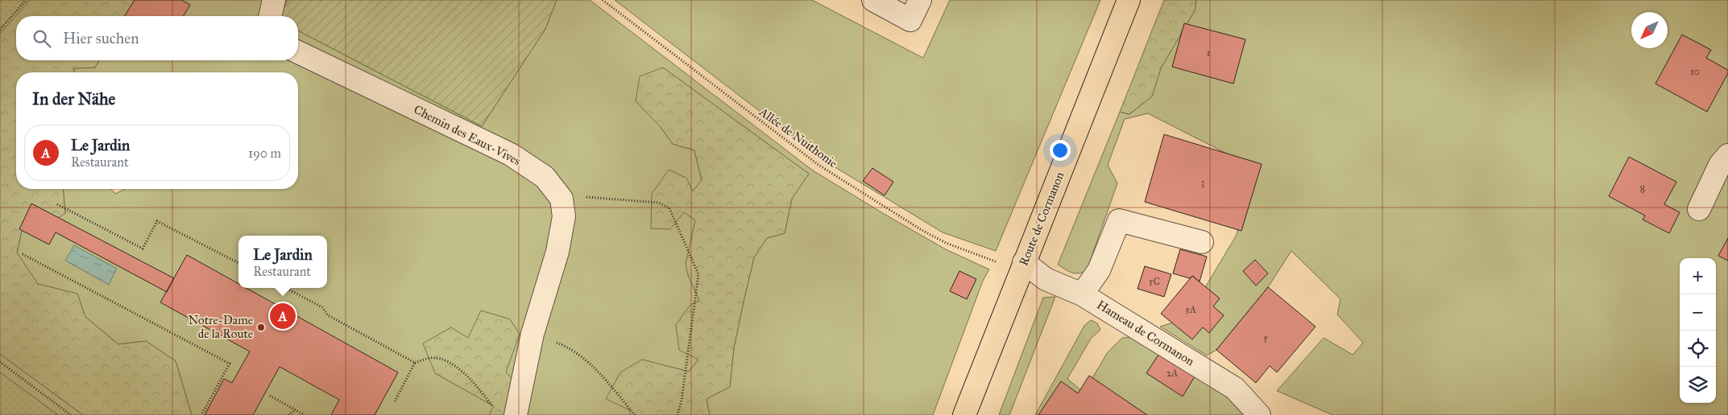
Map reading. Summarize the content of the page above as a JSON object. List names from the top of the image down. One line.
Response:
{"streets":{"main road":["Route de Cormanon"],"street":["Chemin des Eaux-Vives","Hameau de Cormanon"],"path":["Allée de Nuithonie"]},"crossings":[["Route de Cormanon","Hameau de Cormanon"]],"places":["Notre-Dame de la Route"],"house_numbers":["1","10","3","8","5C","5A","5","2A"],"north":"bottom left","page":{"search":"Hier suchen","heading":"In der Nähe","list":[{"mark":"A","name":"Le Jardin","note":"Restaurant","value":"190 m"}],"popup":["Le Jardin","Restaurant"],"map_buttons":["+","−"],"pins":"A"}}
